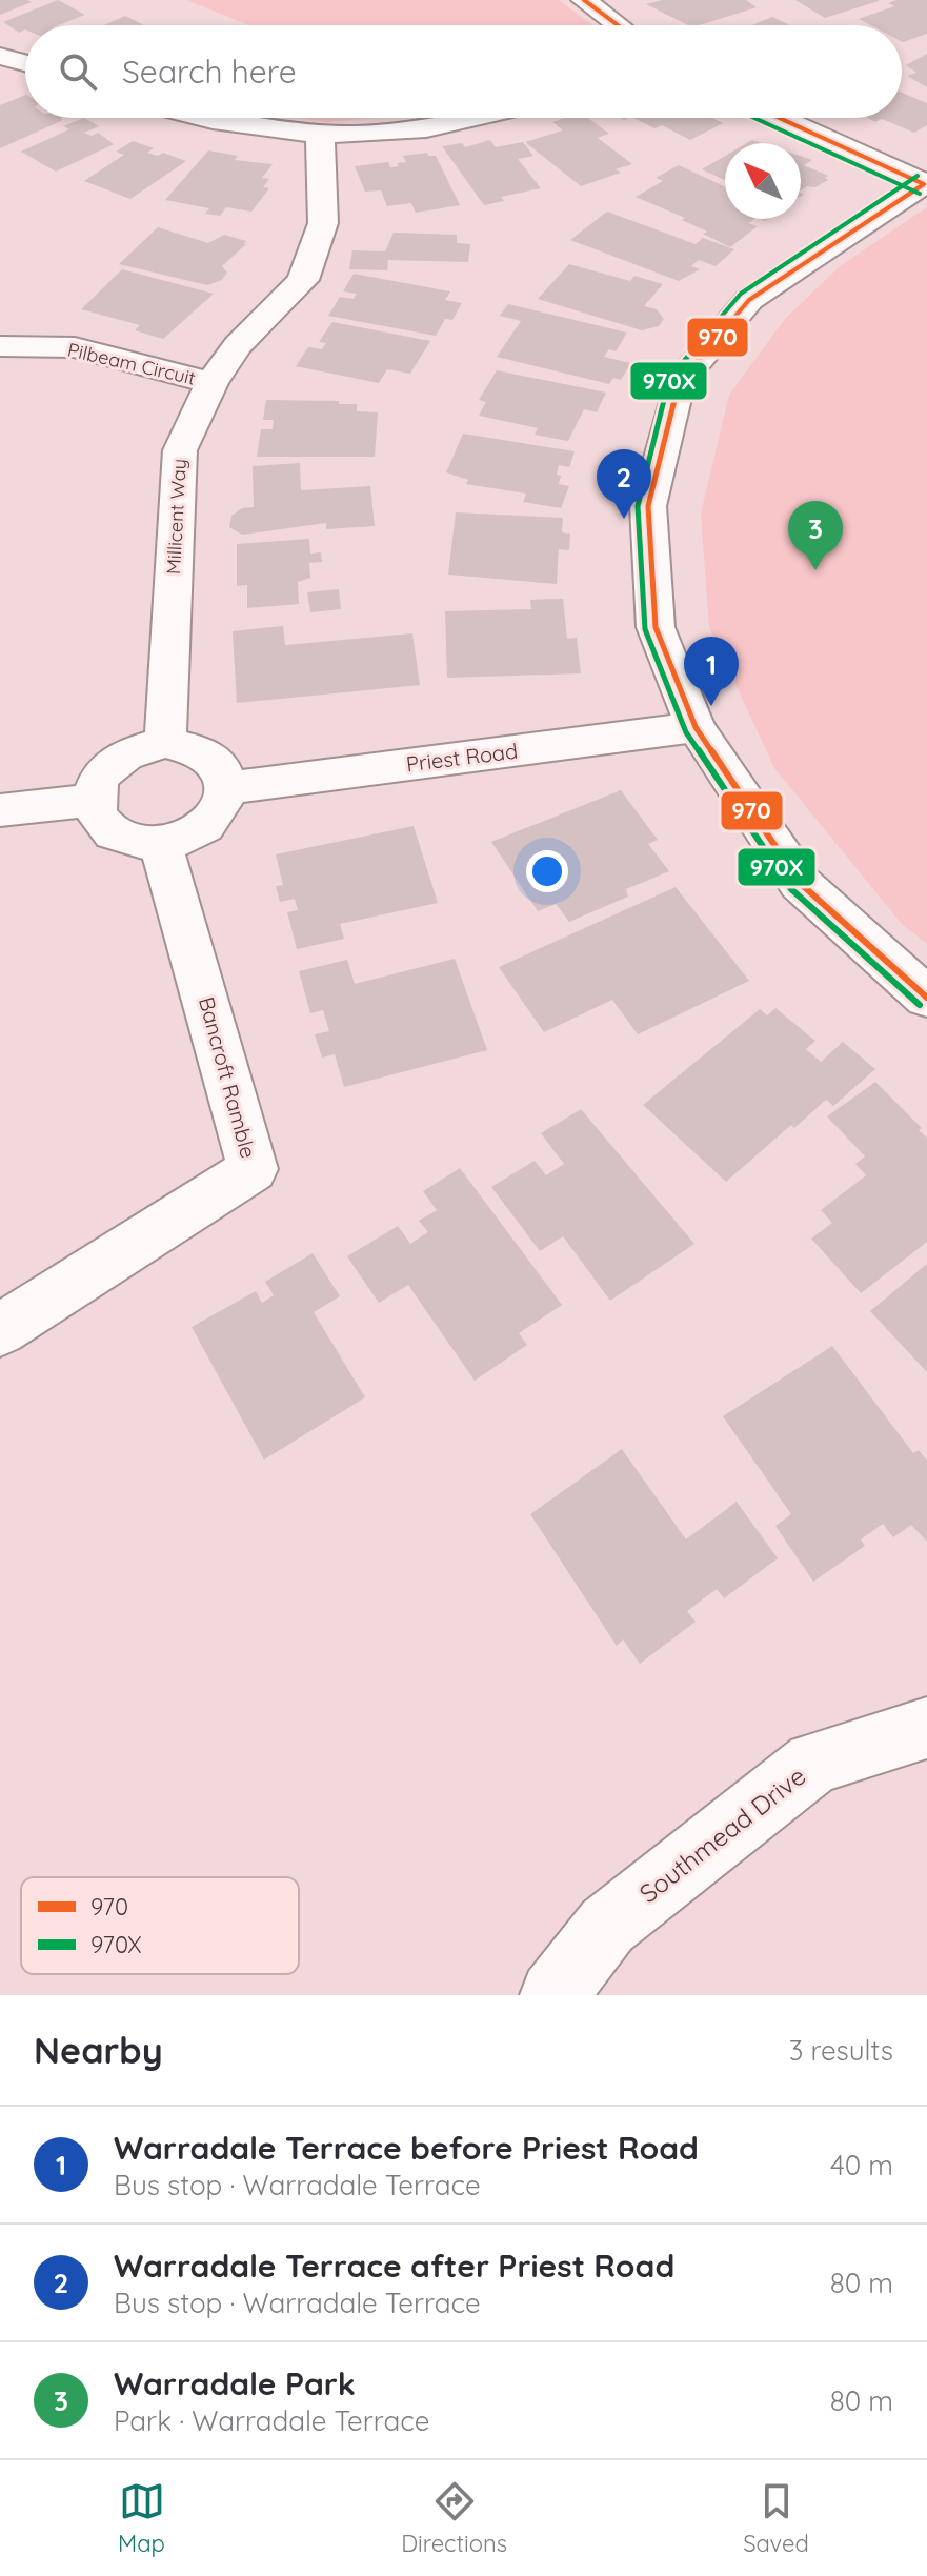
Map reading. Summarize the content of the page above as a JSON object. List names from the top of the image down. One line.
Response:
{"streets":{"street":["Pilbeam Circuit","Millicent Way","Priest Road","Bancroft Ramble","Southmead Drive"]},"crossings":[["Pilbeam Circuit","Millicent Way"],["Millicent Way","Priest Road"],["Millicent Way","Bancroft Ramble"],["Priest Road","Bancroft Ramble"]],"lines":["transit line 970","transit line 970X"],"legend":["970","970X"],"north":"top left","page":{"search":"Search here","pins":["2","3","1"],"heading":["Nearby","3 results"],"list":[{"mark":"1","name":"Warradale Terrace before Priest Road","note":"Bus stop · Warradale Terrace","value":"40 m"},{"mark":"2","name":"Warradale Terrace after Priest Road","note":"Bus stop · Warradale Terrace","value":"80 m"},{"mark":"3","name":"Warradale Park","note":"Park · Warradale Terrace","value":"80 m"}],"nav":["Map","Directions","Saved"]}}
